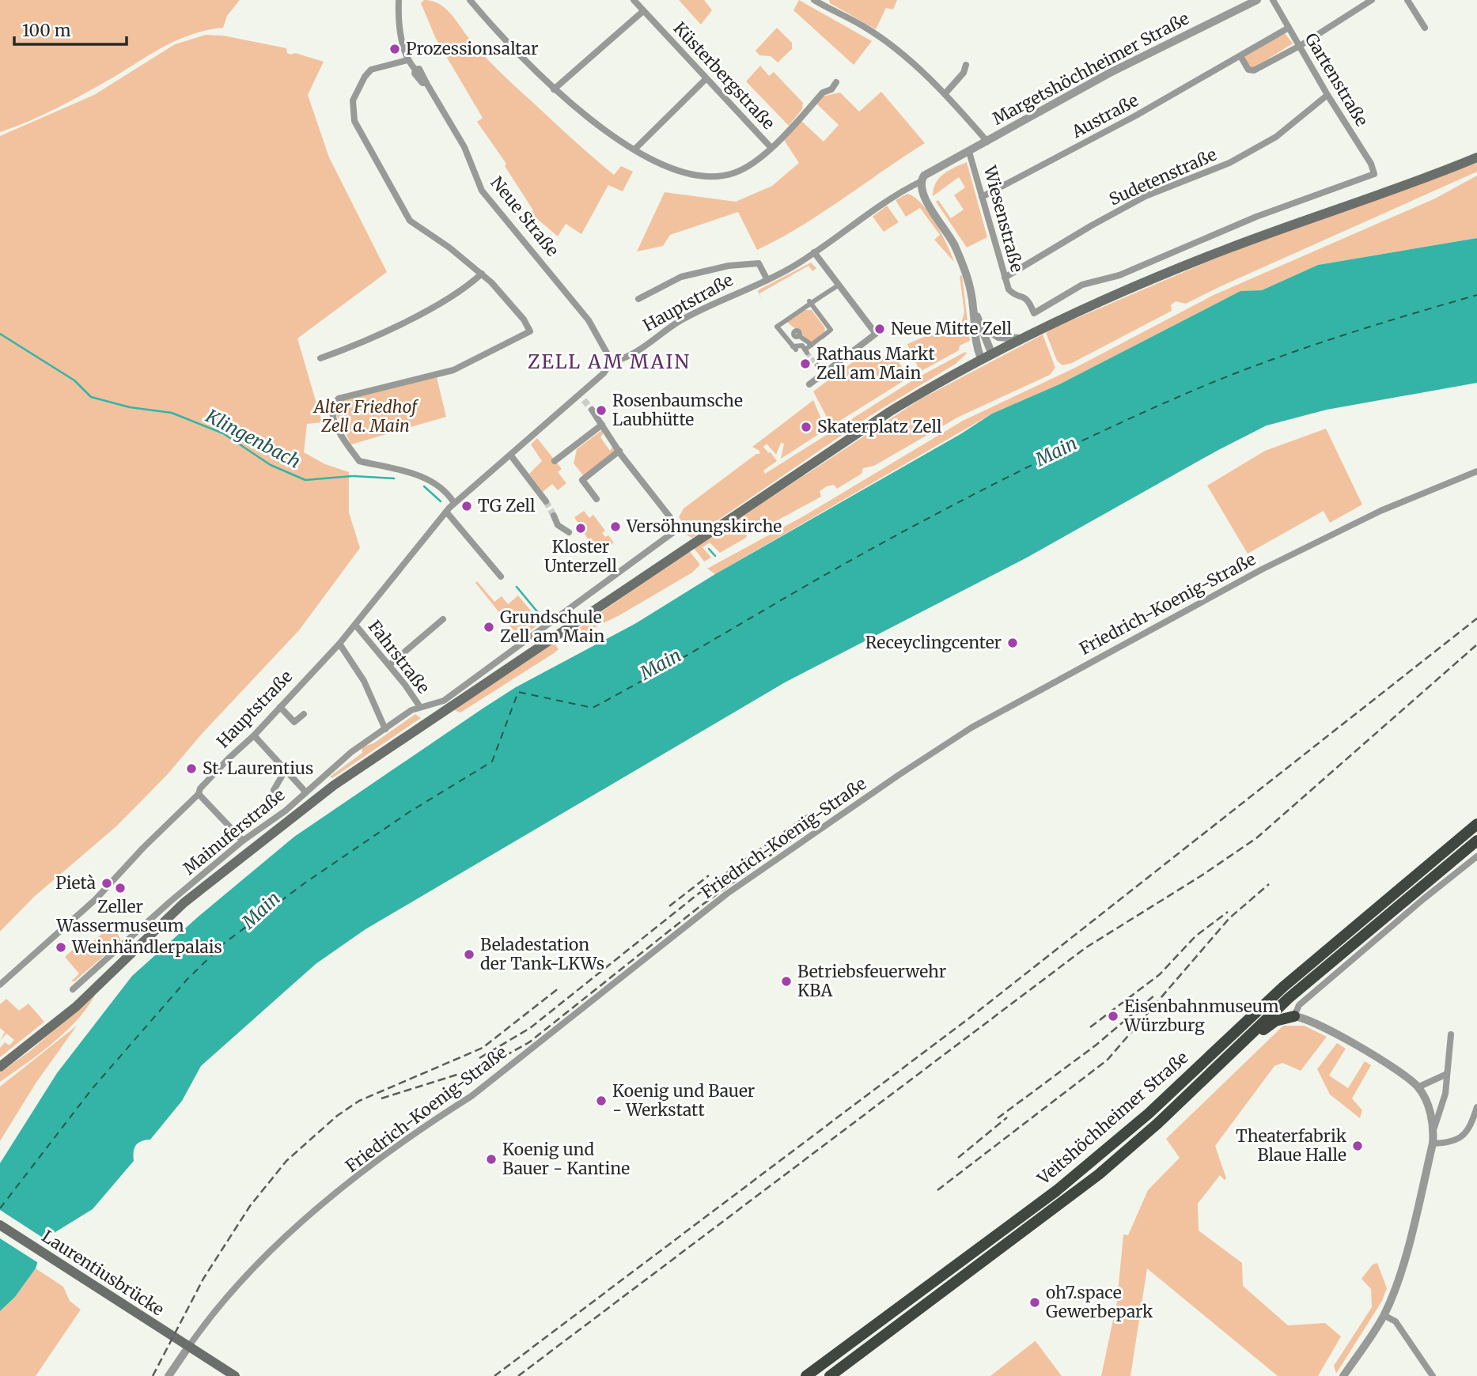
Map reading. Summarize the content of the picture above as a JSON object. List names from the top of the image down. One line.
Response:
{"streets":{"highway":["Veitshöchheimer Straße"],"main road":["Laurentiusbrücke"],"street":["Margetshöchheimer Straße","Küsterbergstraße","Gartenstraße","Austraße","Sudetenstraße","Neue Straße","Wiesenstraße","Hauptstraße","Friedrich-Koenig-Straße","Fahrstraße","Mainuferstraße"]},"crossings":[["Margetshöchheimer Straße","Wiesenstraße"],["Margetshöchheimer Straße","Hauptstraße"],["Gartenstraße","Austraße"],["Gartenstraße","Sudetenstraße"],["Gartenstraße","Wiesenstraße"],["Austraße","Wiesenstraße"],["Sudetenstraße","Wiesenstraße"],["Neue Straße","Hauptstraße"],["Wiesenstraße","Hauptstraße"],["Hauptstraße","Fahrstraße"],["Friedrich-Koenig-Straße","Laurentiusbrücke"],["Fahrstraße","Mainuferstraße"]],"districts":["ZELL AM MAIN"],"water":["Klingenbach","Main"],"parks":["Alter Friedhof Zell a. Main"],"places":["Prozessionsaltar","Neue Mitte Zell","Rathaus Markt Zell am Main","Rosenbaumsche Laubhütte","Skaterplatz Zell","TG Zell","Versöhnungskirche","Kloster Unterzell","Grundschule Zell am Main","Receyclingcenter","St. Laurentius","Pietà","Zeller Wassermuseum","Weinhändlerpalais","Beladestation der Tank-LKWs","Betriebsfeuerwehr KBA","Eisenbahnmuseum Würzburg","Koenig und Bauer - Werkstatt","Theaterfabrik Blaue Halle","Koenig und Bauer - Kantine","oh7.space Gewerbepark"],"scale_bar":"100 m"}
